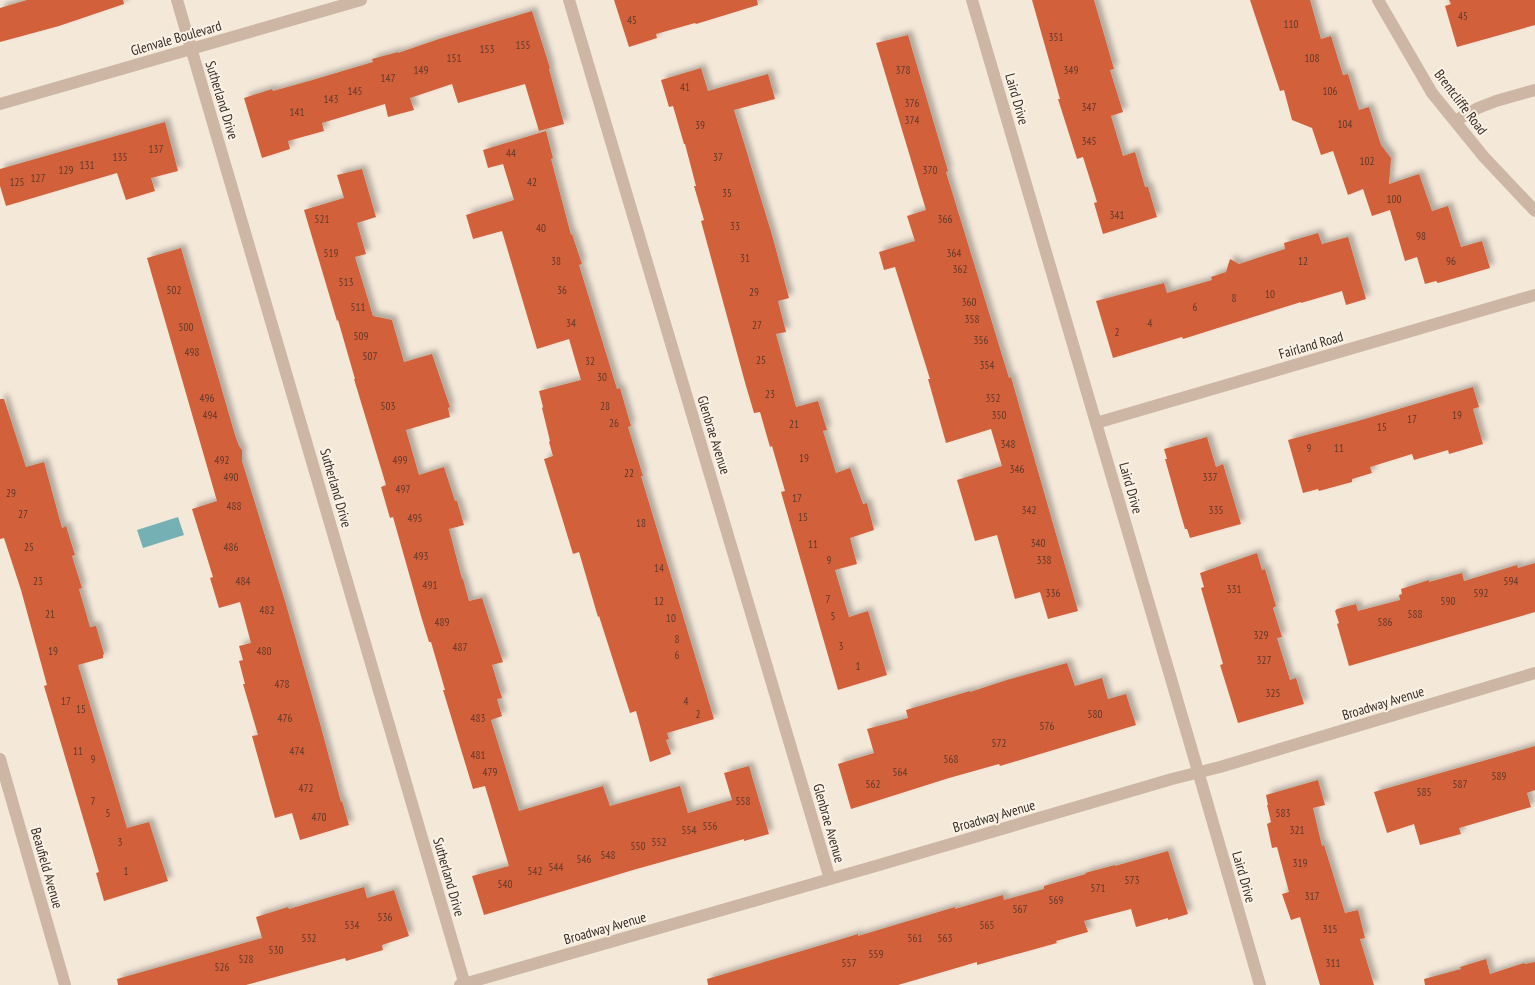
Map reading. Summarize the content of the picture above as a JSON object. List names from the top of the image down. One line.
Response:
{"streets":{"street":["Glenvale Boulevard","Laird Drive","Sutherland Drive","Brentcliffe Road","Fairland Road","Glenbrae Avenue","Broadway Avenue","Beaufield Avenue"]},"crossings":[["Glenvale Boulevard","Sutherland Drive"],["Laird Drive","Fairland Road"],["Laird Drive","Broadway Avenue"],["Sutherland Drive","Broadway Avenue"],["Glenbrae Avenue","Broadway Avenue"]],"house_numbers":["45","45","110","351","155","153","151","108","149","378","349","147","41","145","106","143","376","347","141","374","104","39","345","137","44","135","37","102","131","129","370","127","125","42","35","100","341","521","366","33","40","98","519","364","31","38","12","96","362","513","502","36","29","10","8","360","511","6","358","34","4","27","500","2","509","356","498","507","25","32","354","30","23","496","352","503","28","494","350","19","17","26","21","15","348","9","11","19","492","499","346","22","490","337","497","29","17","488","342","335","27","15","495","18","340","11","25","486","493","9","338","14","23","484","594","491","331","336","592","7","12","590","482","21","588","5","10","489","586","329","8","3","487","19","480","6","327","1","478","325","17","4","15","2","580","476","483","576","572","11","474","481","9","568","479","564","589","562","587","472","585","7","558","5","583","470","556","554","321","3","552","550","548","546","319","544","1","542","573","540","571","317","569","567","536","534","565","315","532","561","563","530","559","528","557","311","526"]}
